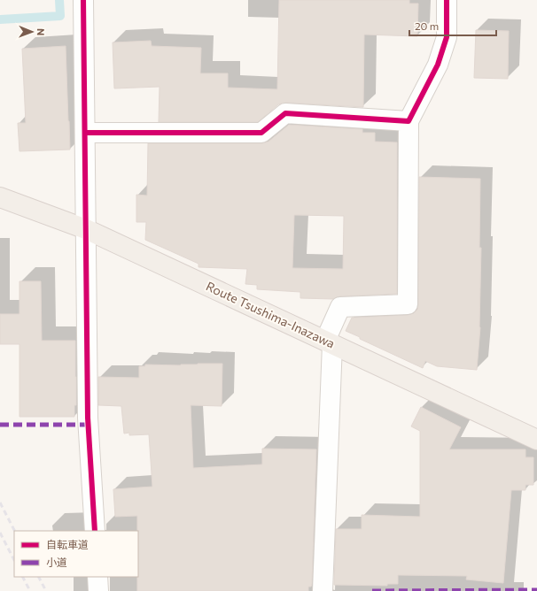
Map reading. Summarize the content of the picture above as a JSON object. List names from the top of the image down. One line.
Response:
{"streets":{"main road":["Route Tsushima-Inazawa"]},"legend":["自転車道","小道"],"scale_bar":"20 m","north":"right"}
